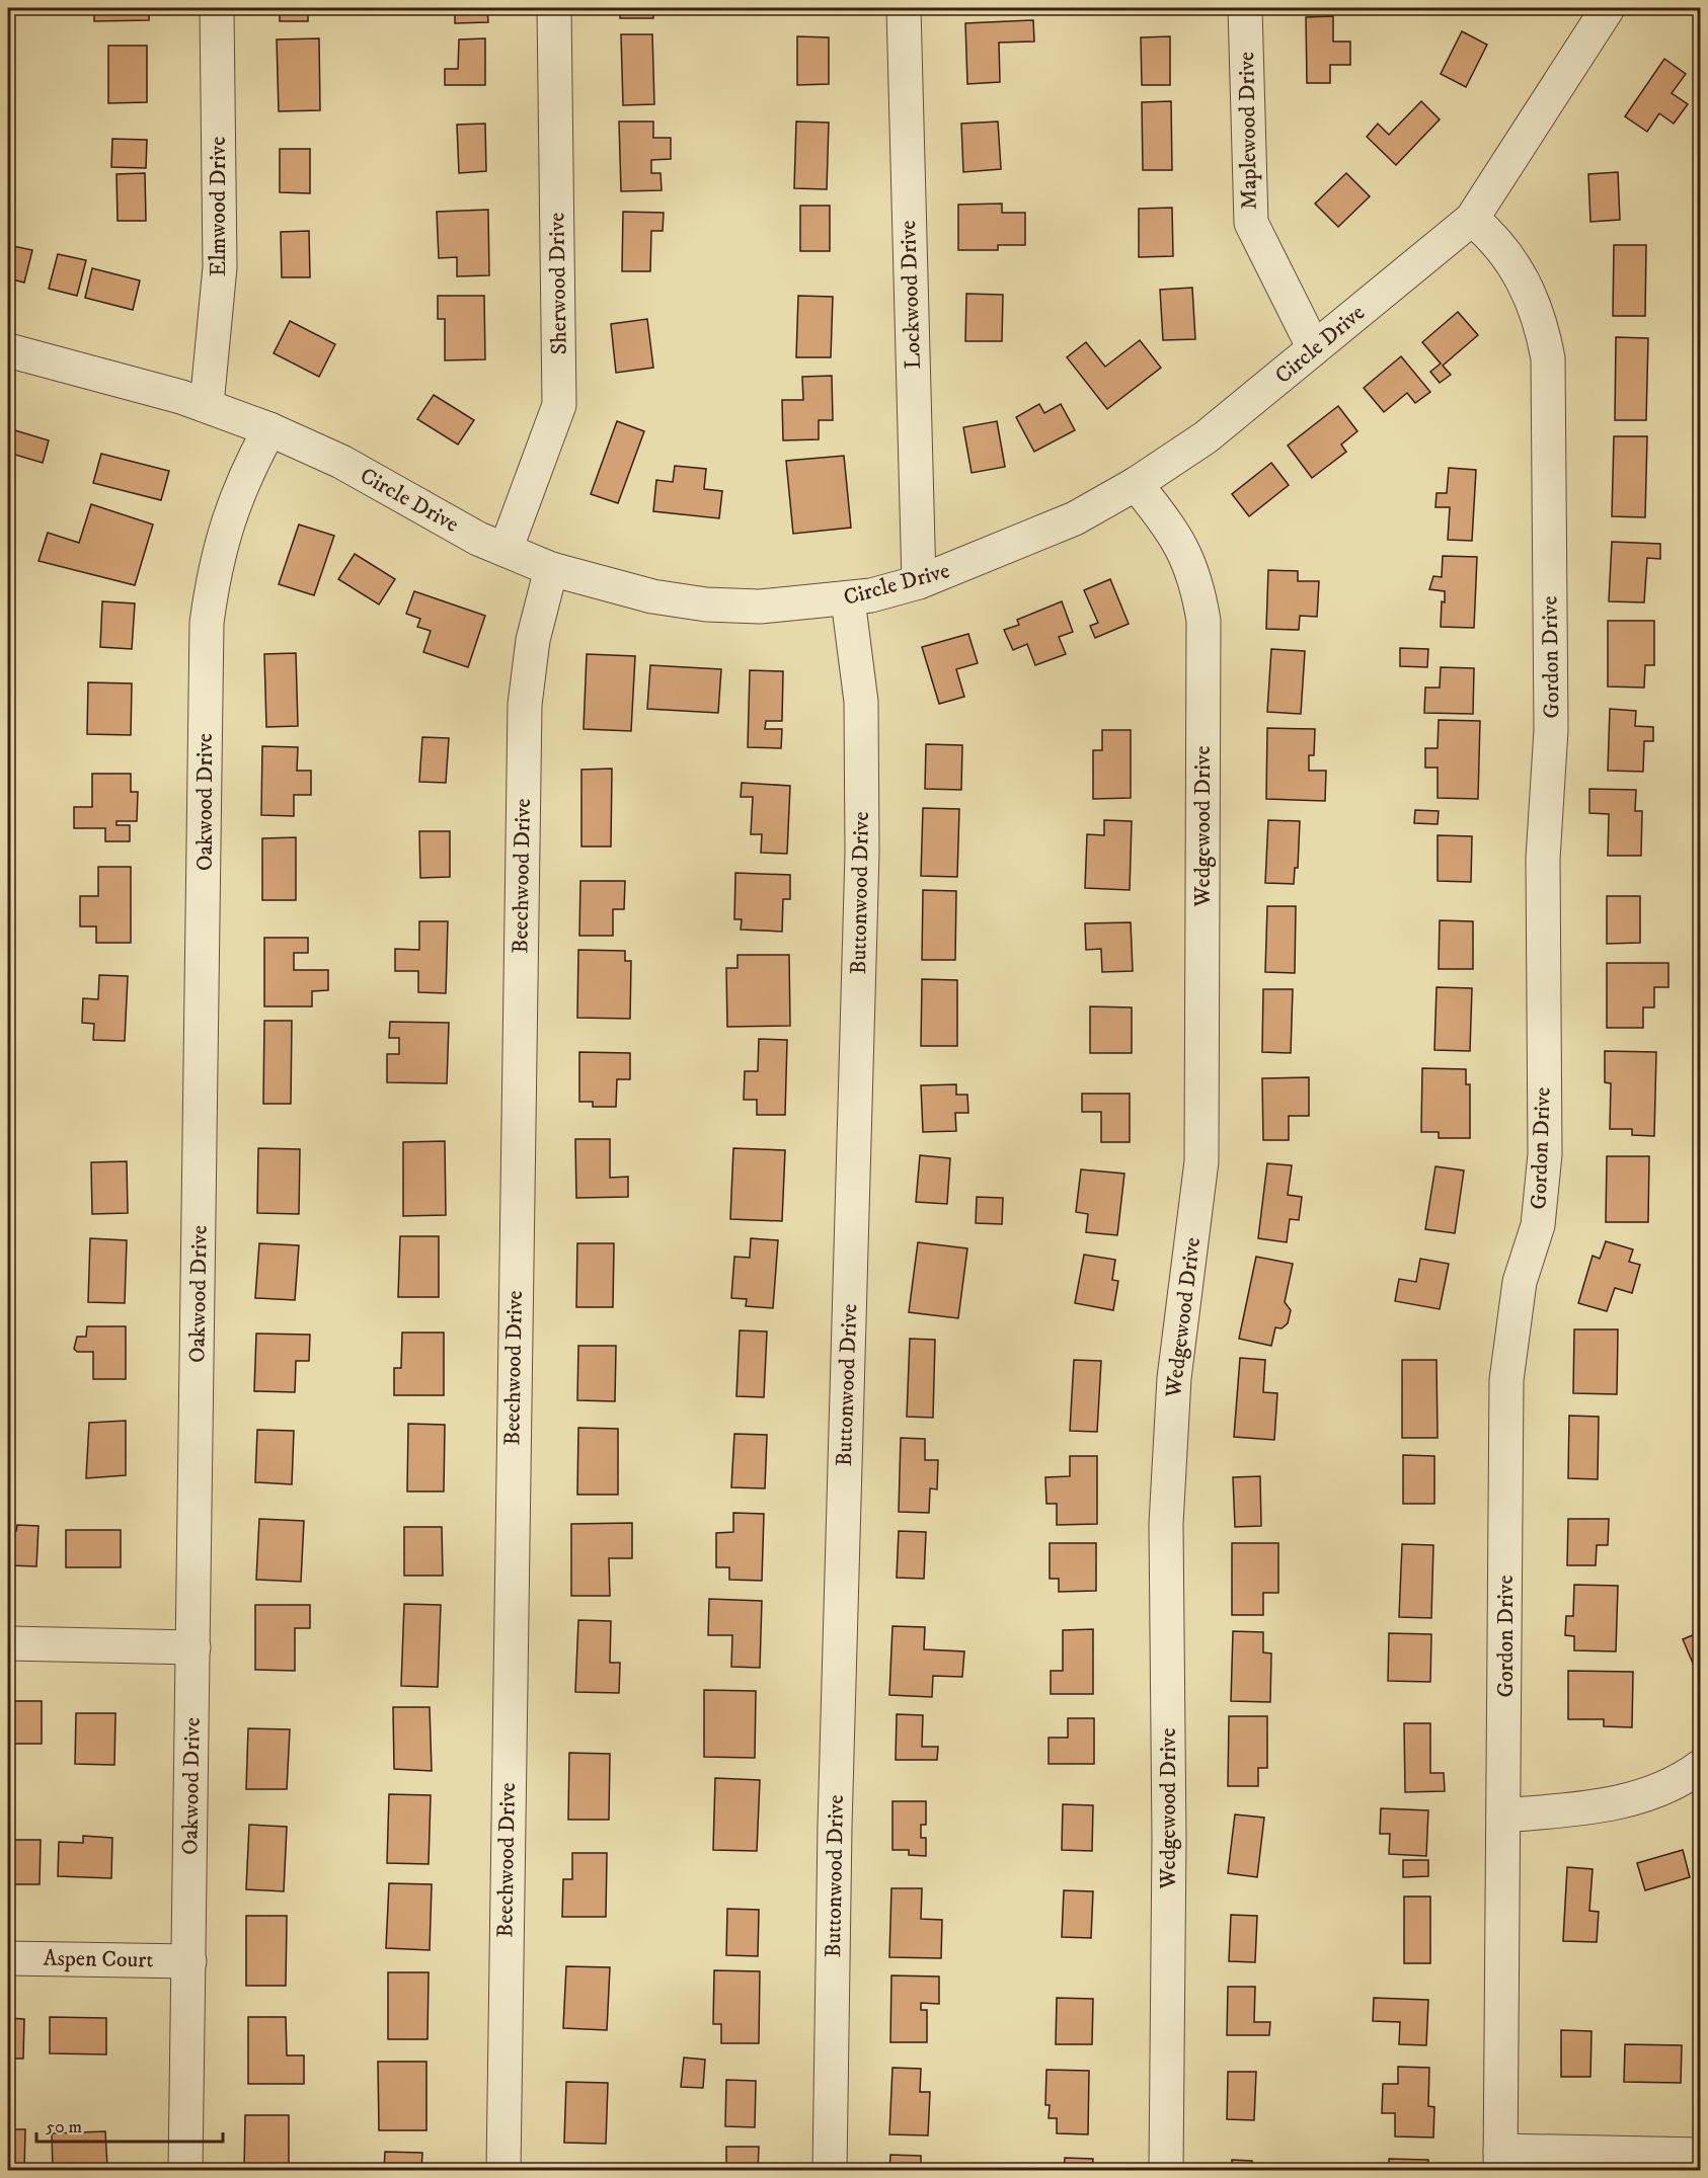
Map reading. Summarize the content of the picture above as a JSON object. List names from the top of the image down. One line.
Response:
{"streets":{"street":["Maplewood Drive","Elmwood Drive","Sherwood Drive","Lockwood Drive","Circle Drive","Gordon Drive","Oakwood Drive","Wedgewood Drive","Beechwood Drive","Buttonwood Drive","Aspen Court"]},"crossings":[["Maplewood Drive","Circle Drive"],["Elmwood Drive","Circle Drive"],["Sherwood Drive","Circle Drive"],["Lockwood Drive","Circle Drive"],["Circle Drive","Gordon Drive"],["Circle Drive","Oakwood Drive"],["Circle Drive","Wedgewood Drive"],["Circle Drive","Beechwood Drive"],["Circle Drive","Buttonwood Drive"],["Oakwood Drive","Aspen Court"]],"scale_bar":"50 m"}
